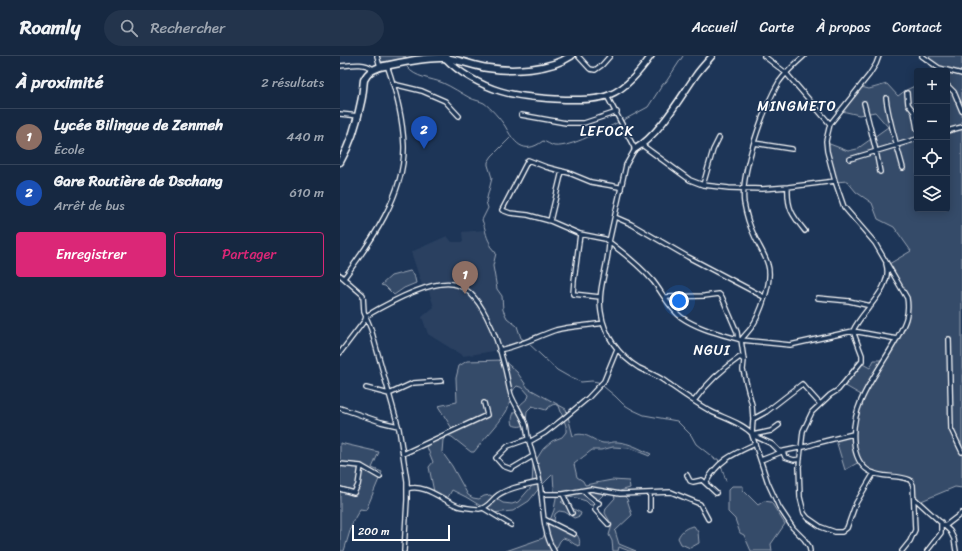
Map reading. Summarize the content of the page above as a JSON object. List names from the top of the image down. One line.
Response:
{"districts":["MINGMETO","LEFOCK","NGUI"],"scale_bar":"200 m","page":{"header":"Roamly","search":"Rechercher","nav":["Accueil","Carte","À propos","Contact"],"heading":["À proximité","2 résultats"],"map_buttons":["+","−"],"list":[{"mark":"1","name":"Lycée Bilingue de Zenmeh","note":"École","value":"440 m"},{"mark":"2","name":"Gare Routière de Dschang","note":"Arrêt de bus","value":"610 m"}],"pins":["2","1"],"buttons":["Enregistrer","Partager"],"scale":"200 m"}}
